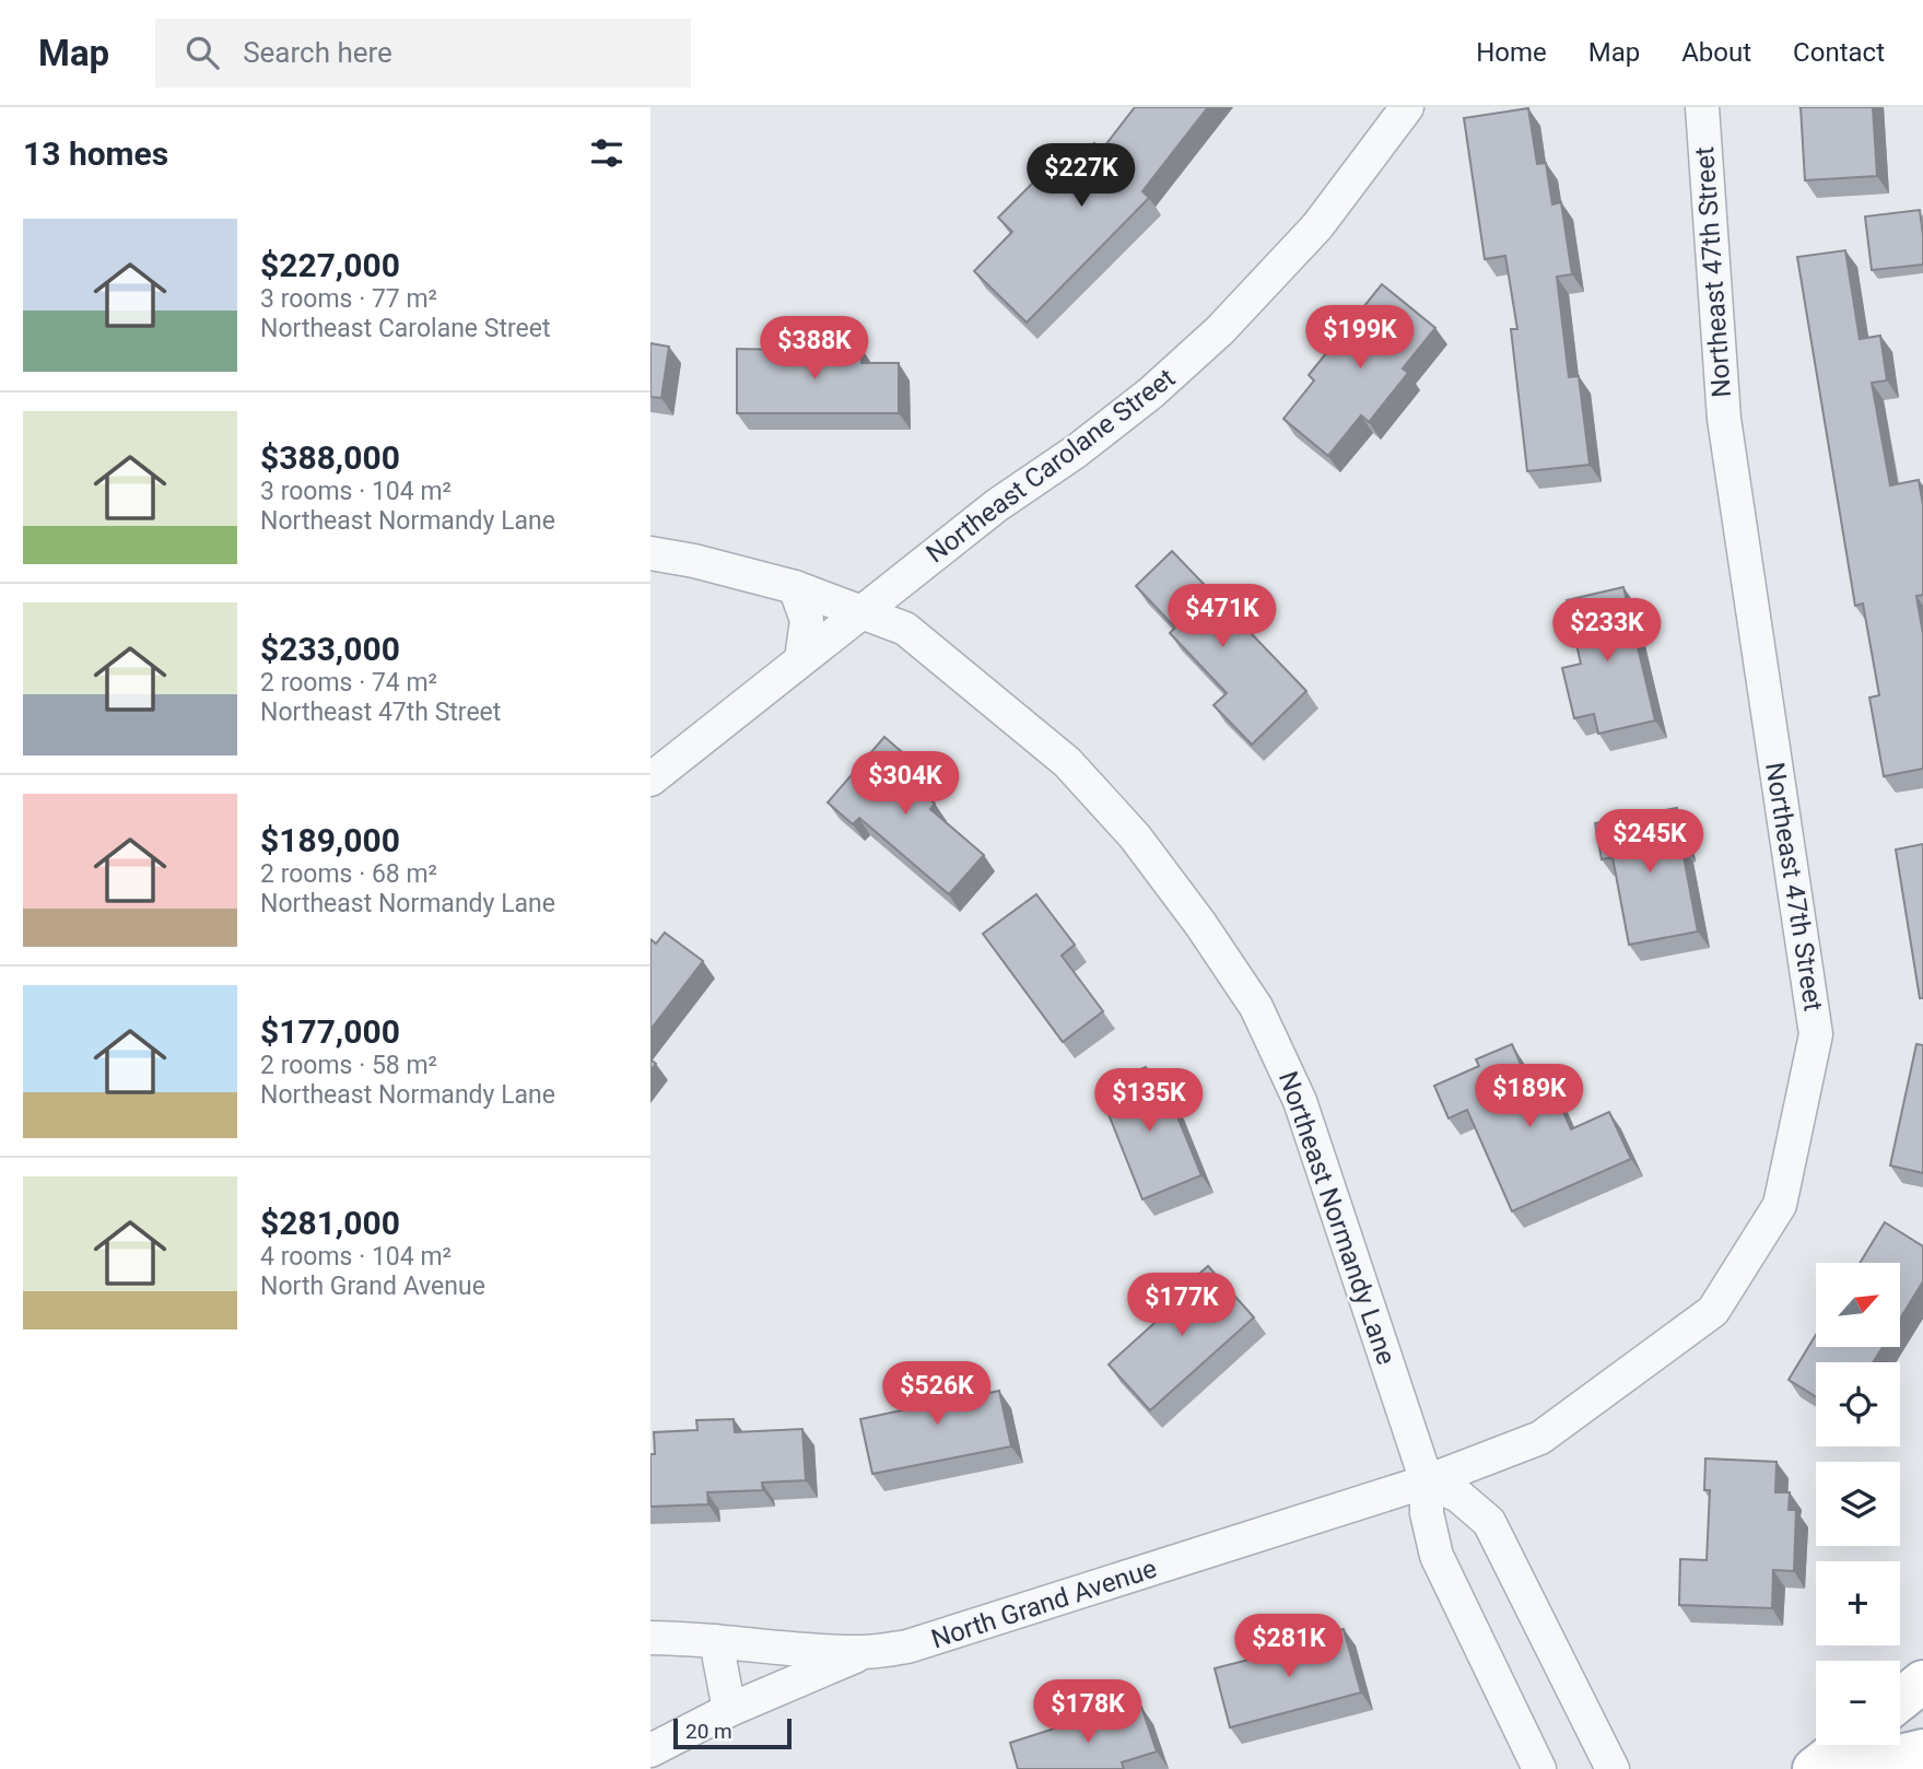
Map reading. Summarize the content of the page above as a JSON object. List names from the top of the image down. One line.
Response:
{"streets":{"street":["Northeast 47th Street","Northeast Carolane Street","Northeast Normandy Lane","North Grand Avenue"]},"crossings":[["Northeast 47th Street","Northeast Normandy Lane"],["Northeast 47th Street","North Grand Avenue"],["Northeast Carolane Street","Northeast Normandy Lane"],["Northeast Normandy Lane","North Grand Avenue"]],"scale_bar":"20 m","north":"top right","page":{"header":"Map","search":"Search here","nav":["Home","Map","About","Contact"],"heading":"13 homes","price":["$227K","$199K","$388K","$471K","$233K","$304K","$245K","$189K","$135K","$177K","$526K","$281K","$178K"],"list":[{"name":"$227,000","note":"3 rooms · 77 m² · Northeast Carolane Street"},{"name":"$388,000","note":"3 rooms · 104 m² · Northeast Normandy Lane"},{"name":"$233,000","note":"2 rooms · 74 m² · Northeast 47th Street"},{"name":"$189,000","note":"2 rooms · 68 m² · Northeast Normandy Lane"},{"name":"$177,000","note":"2 rooms · 58 m² · Northeast Normandy Lane"},{"name":"$281,000","note":"4 rooms · 104 m² · North Grand Avenue"}],"map_buttons":["+","−"],"scale":"20 m"}}
